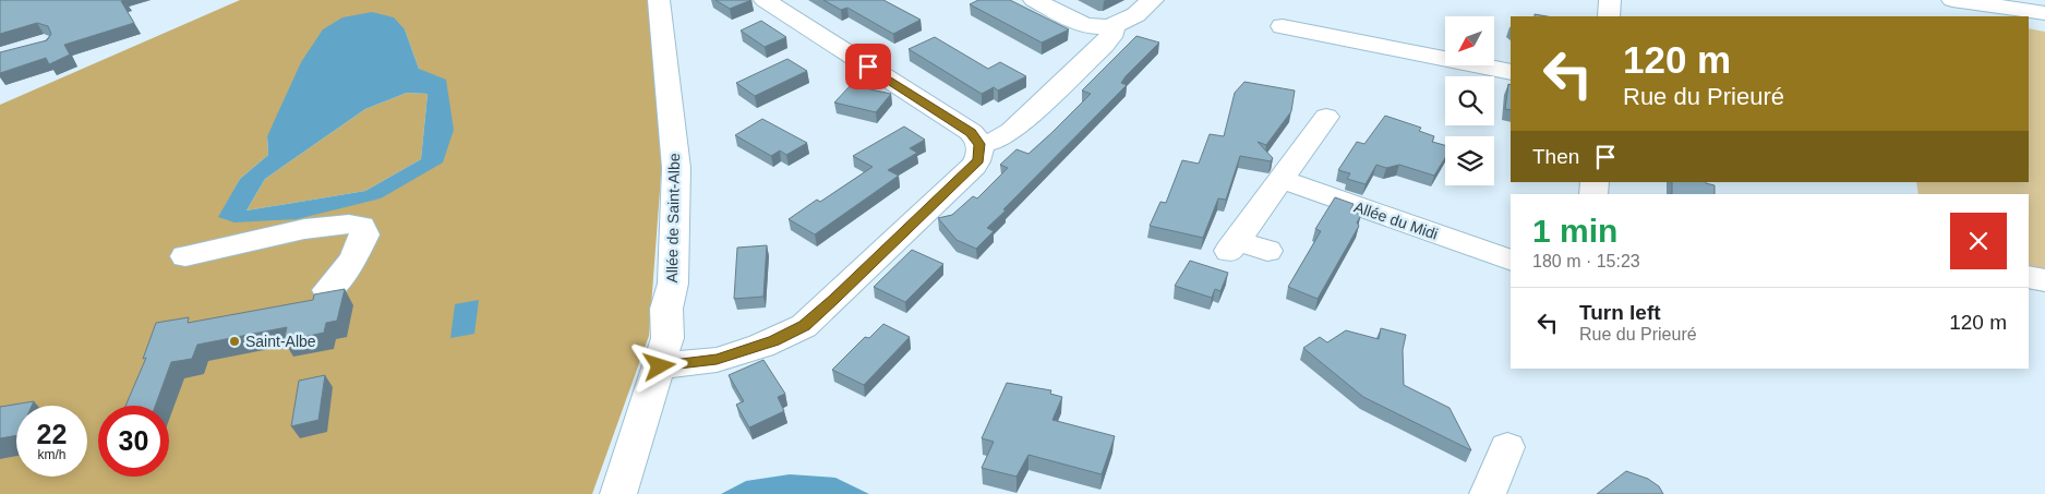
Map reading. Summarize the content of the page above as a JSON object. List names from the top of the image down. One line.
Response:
{"streets":{"street":["Allée de Saint-Albe","Allée du Midi"]},"places":["Saint-Albe"],"north":"bottom left","page":{"turn":["120 m","Rue du Prieuré"],"then":"Then","heading":["1 min","180 m · 15:23"],"list":[{"name":"Turn left","note":"Rue du Prieuré","value":"120 m"}],"speed":"22 km/h","limit":"30"}}
